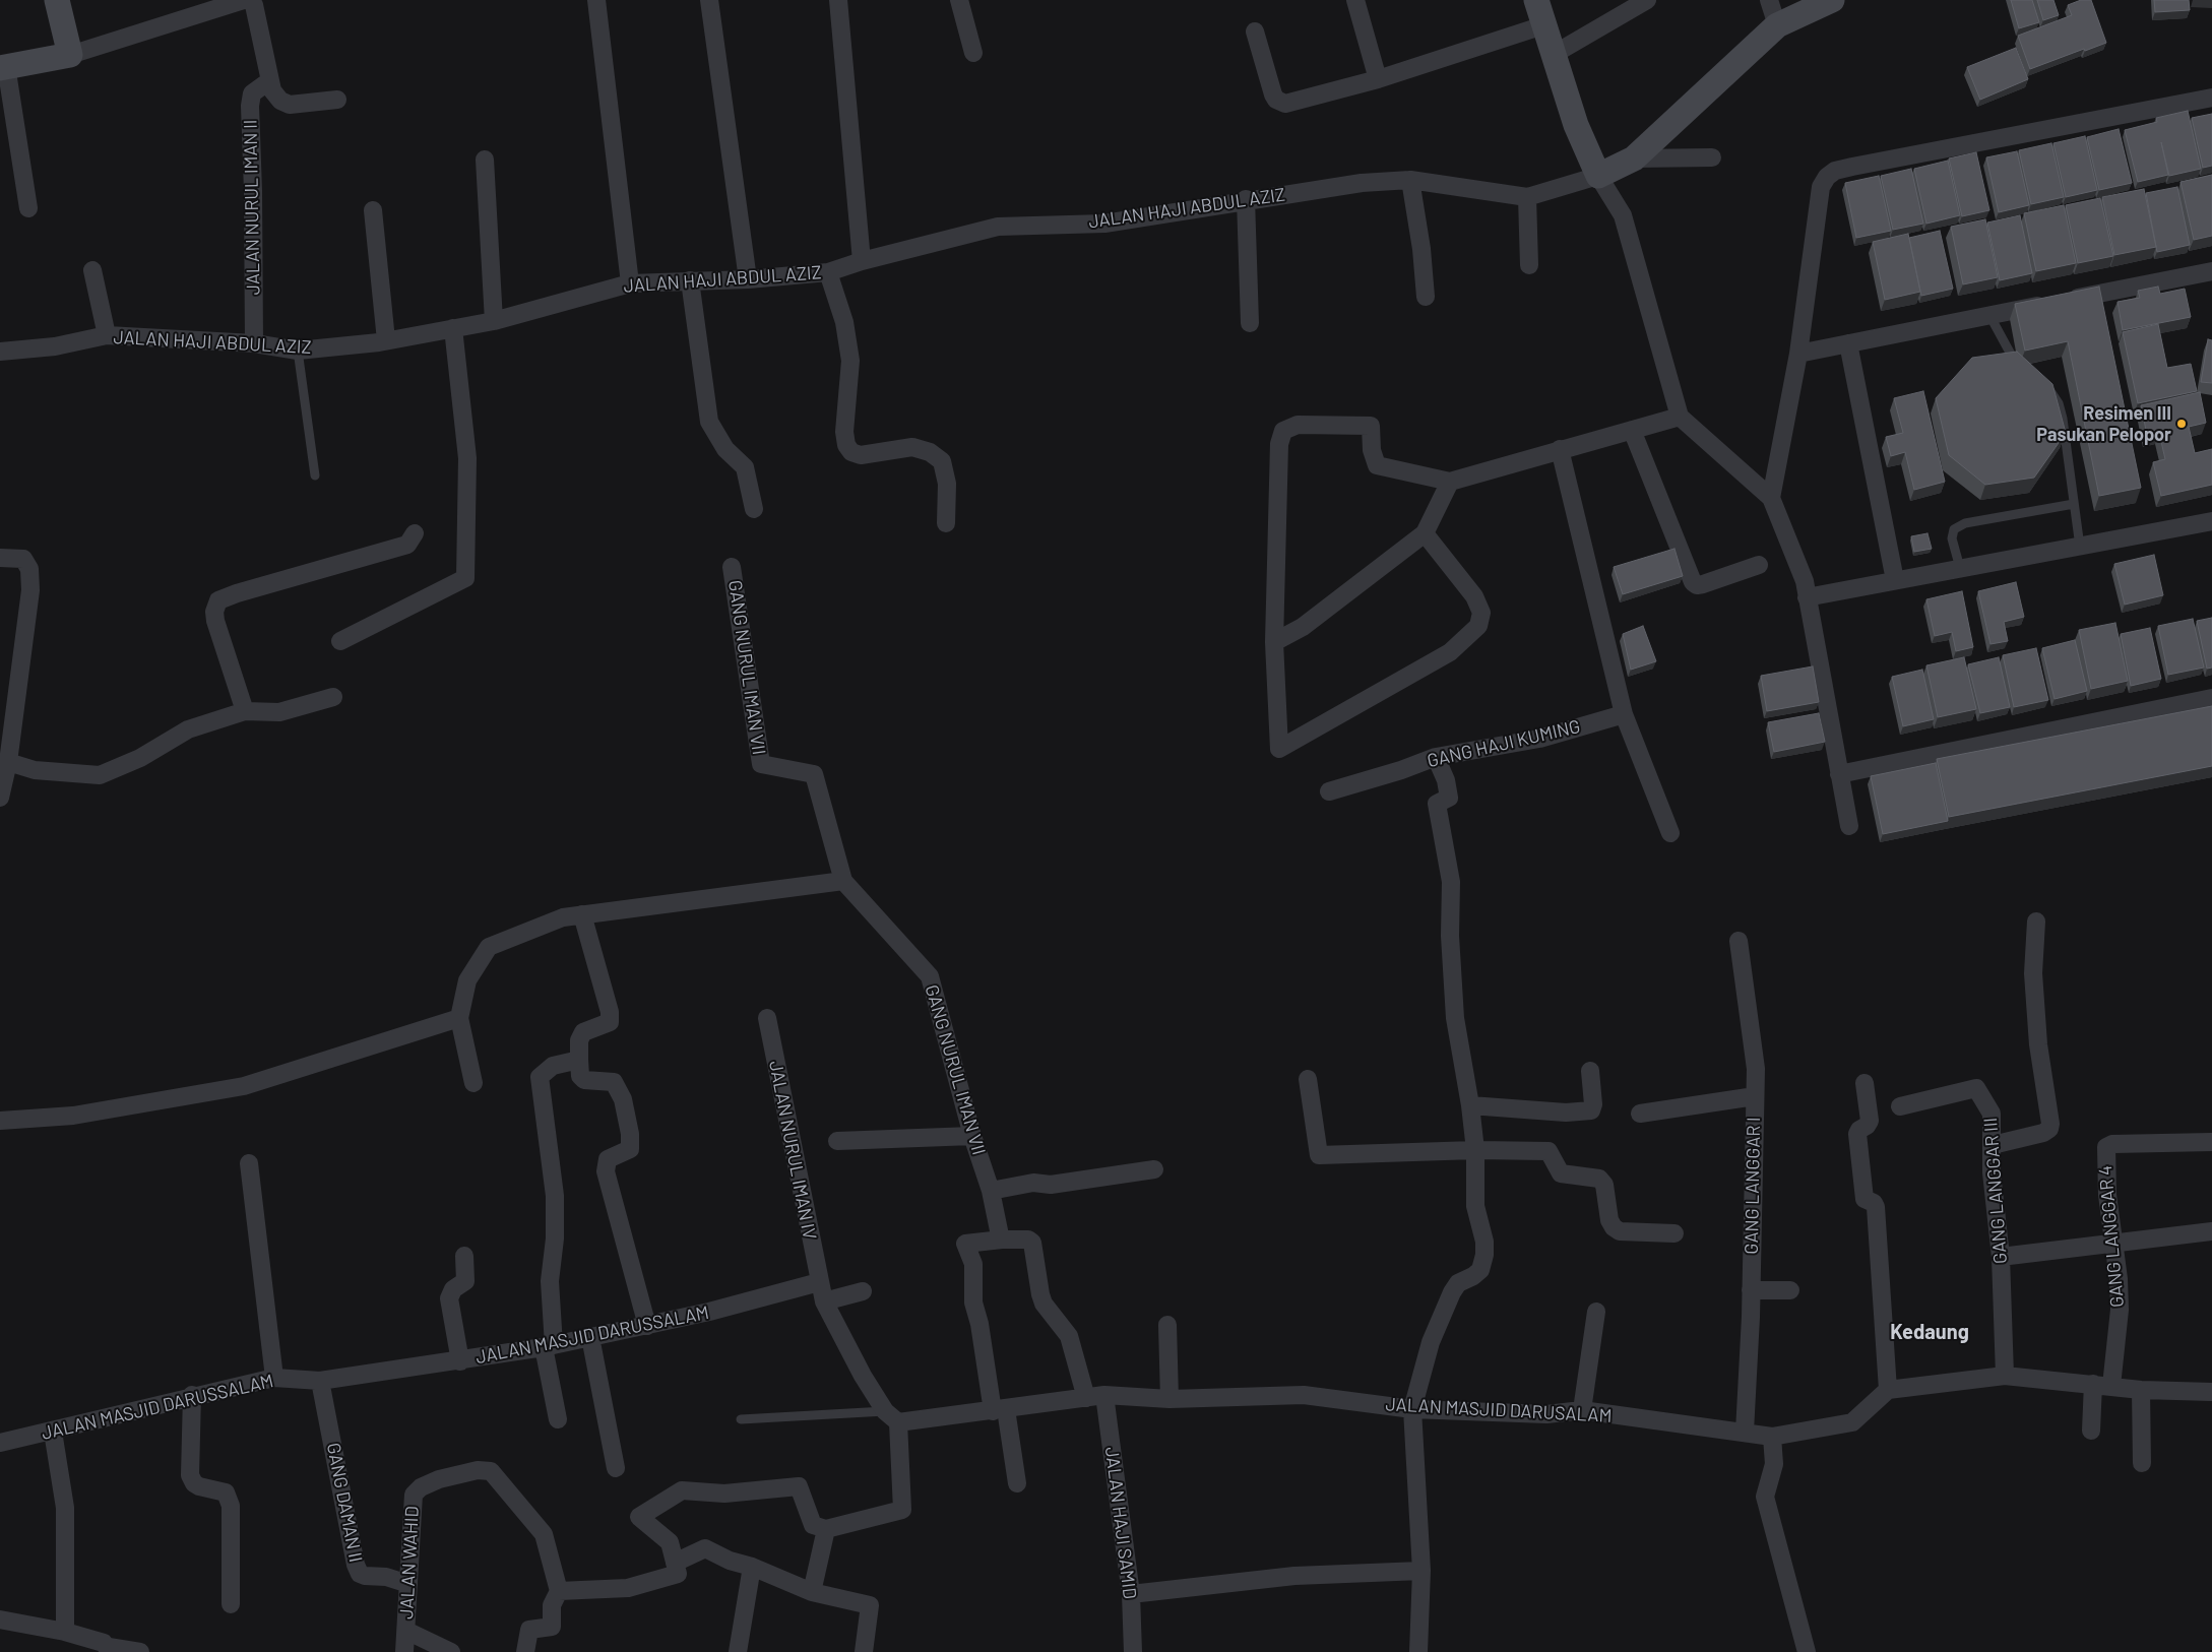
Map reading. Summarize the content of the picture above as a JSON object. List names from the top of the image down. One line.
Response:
{"streets":{"street":["JALAN NURUL IMAN II","JALAN HAJI ABDUL AZIZ","GANG NURUL IMAN VII","GANG HAJI KUMING","JALAN NURUL IMAN IV","GANG LANGGAR I","GANG LANGGAR III","GANG LANGGAR 4","JALAN MASJID DARUSSALAM","JALAN MASJID DARUSALAM","GANG DAMAN II","JALAN HAJI SAMID","JALAN WAHID"]},"crossings":[["JALAN NURUL IMAN II","JALAN HAJI ABDUL AZIZ"],["JALAN NURUL IMAN IV","JALAN MASJID DARUSSALAM"],["GANG LANGGAR I","JALAN MASJID DARUSALAM"],["JALAN MASJID DARUSSALAM","GANG DAMAN II"],["JALAN MASJID DARUSALAM","JALAN HAJI SAMID"],["GANG DAMAN II","JALAN WAHID"]],"districts":["Kedaung"],"places":["Resimen III Pasukan Pelopor"]}
